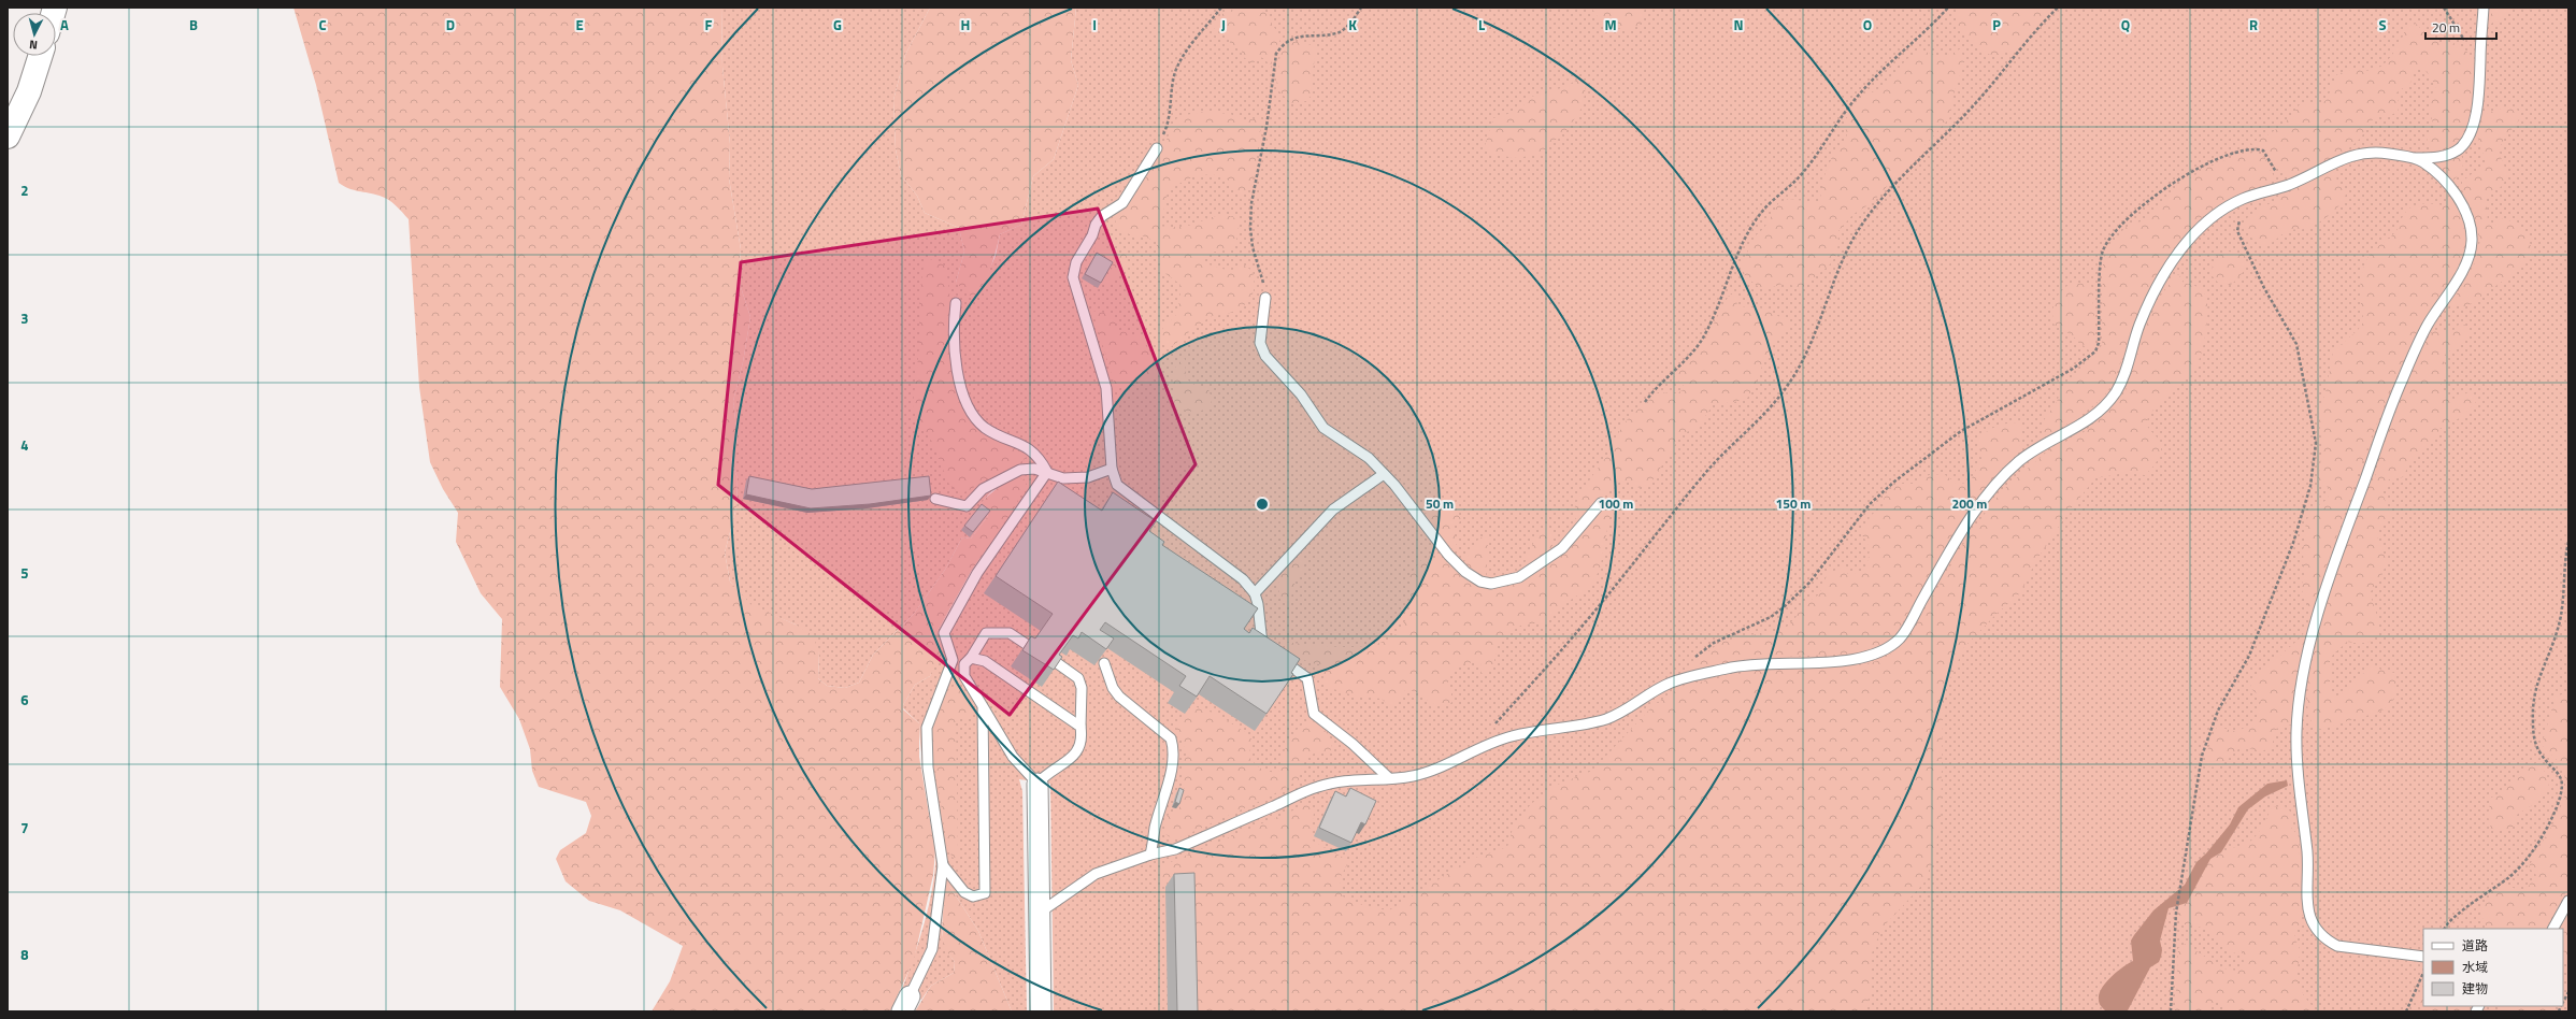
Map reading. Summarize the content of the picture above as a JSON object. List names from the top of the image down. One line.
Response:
{"legend":["道路","水域","建物"],"scale_bar":"20 m","north":"bottom","grid":{"columns":["A","B","C","D","E","F","G","H","I","J","K","L","M","N","O","P","Q","R","S"],"rows":["2","3","4","5","6","7","8"]},"rings":["50 m","100 m","150 m","200 m"]}
